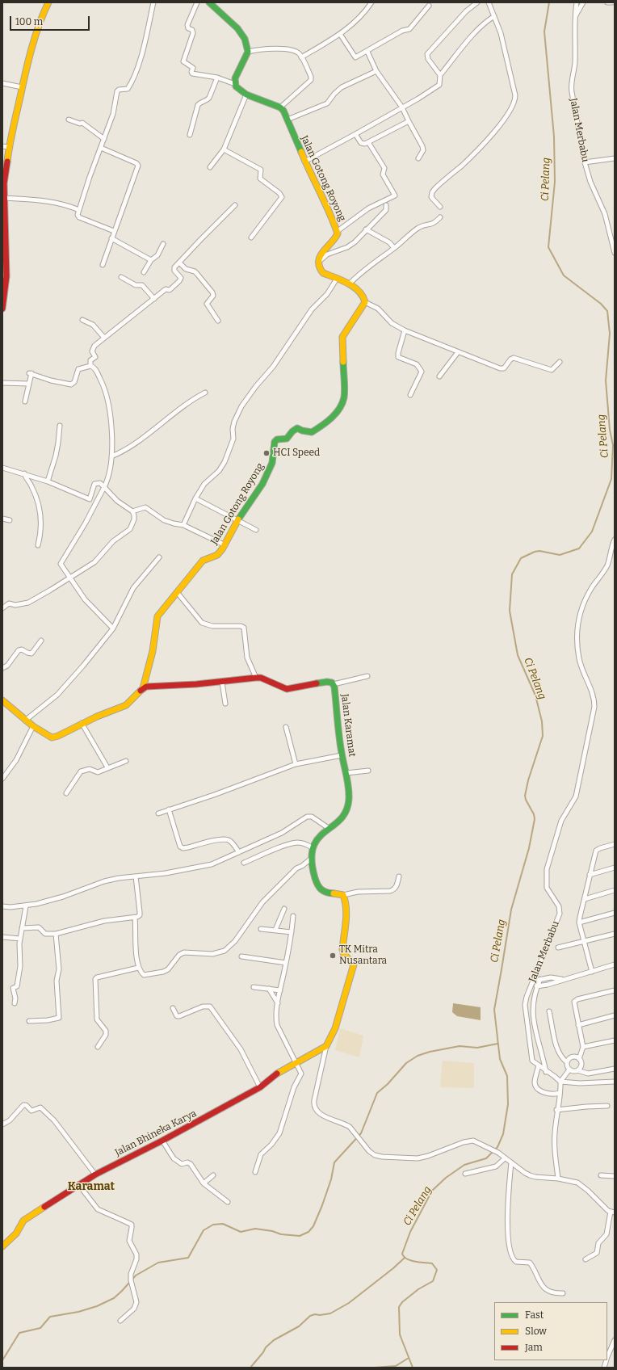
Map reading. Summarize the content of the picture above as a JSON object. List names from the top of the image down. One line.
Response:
{"streets":{"main road":["Jalan Gotong Royong","Jalan Karamat","Jalan Bhineka Karya"],"street":["Jalan Merbabu"]},"crossings":[["Jalan Gotong Royong","Jalan Karamat"]],"districts":["Karamat"],"water":["Ci Pelang"],"places":["HCI Speed","TK Mitra Nusantara"],"legend":["Fast","Slow","Jam"],"scale_bar":"100 m"}
